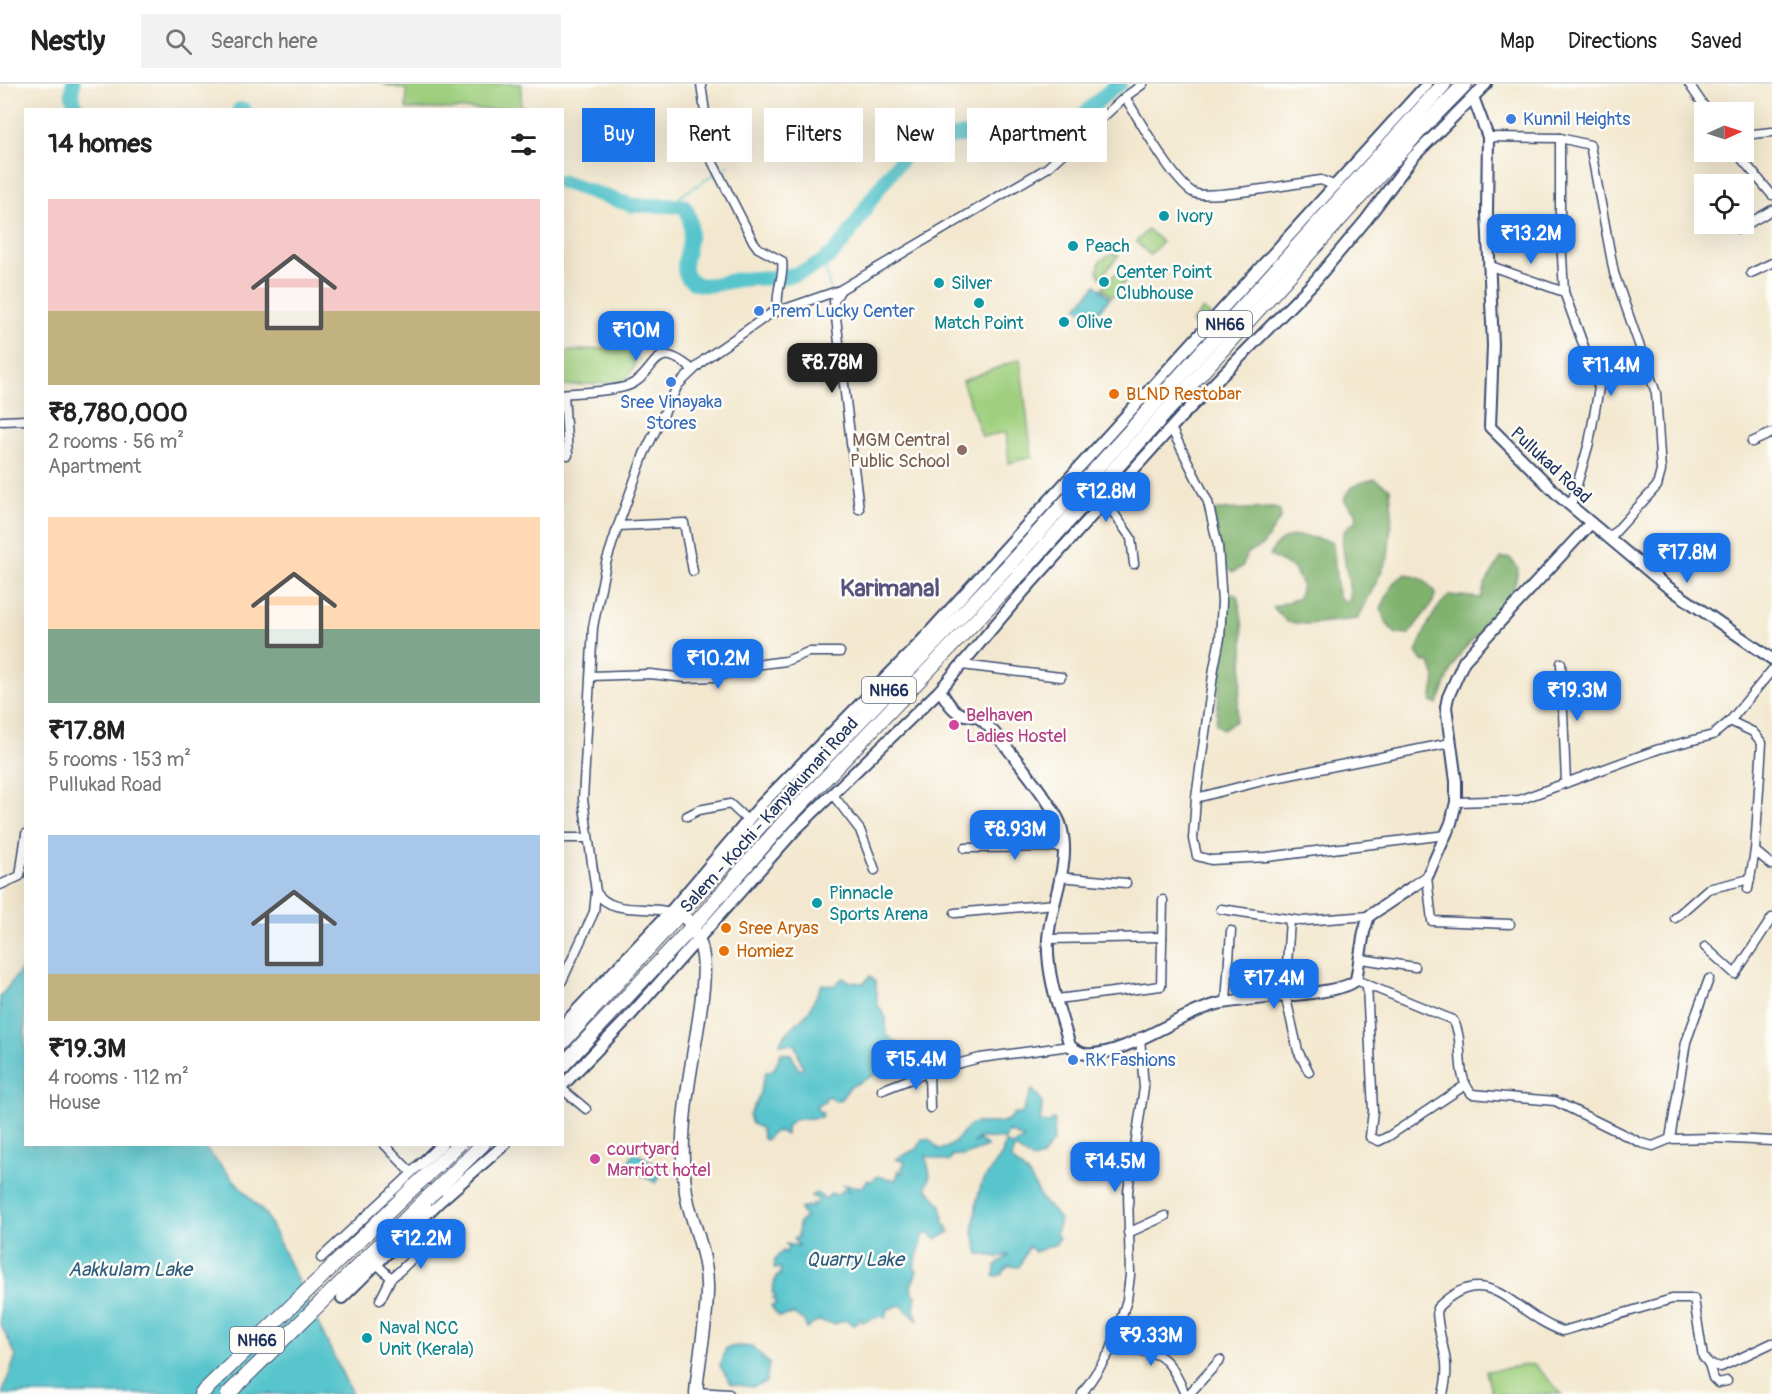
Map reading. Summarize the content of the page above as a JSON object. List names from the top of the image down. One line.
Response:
{"streets":{"highway":["NH66","Salem - Kochi - Kanyakumari Road"],"street":["Pullukad Road"]},"districts":["Karimanal"],"water":["Quarry Lake","Aakkulam Lake"],"places":["Kunnil Heights","Ivory","Peach","Center Point Clubhouse","Silver","Match Point","Prem Lucky Center","Olive","Sree Vinayaka Stores","BLND Restobar","MGM Central Public School","Belhaven Ladies Hostel","Pinnacle Sports Arena","Sree Aryas","Homiez","RK Fashions","courtyard Marriott hotel","Naval NCC Unit (Kerala)"],"north":"right","page":{"header":"Nestly","search":"Search here","nav":["Map","Directions","Saved"],"chip":["Buy","Rent","Filters","New","Apartment"],"heading":"14 homes","list":[{"name":"₹8,780,000","note":"2 rooms · 56 m² · Apartment"},{"name":"₹17.8M","note":"5 rooms · 153 m² · Pullukad Road"},{"name":"₹19.3M","note":"4 rooms · 112 m² · House"}],"price":["₹13.2M","₹10M","₹8.78M","₹11.4M","₹12.8M","₹17.8M","₹10.2M","₹19.3M","₹8.93M","₹17.4M","₹15.4M","₹14.5M","₹12.2M","₹9.33M"]}}
